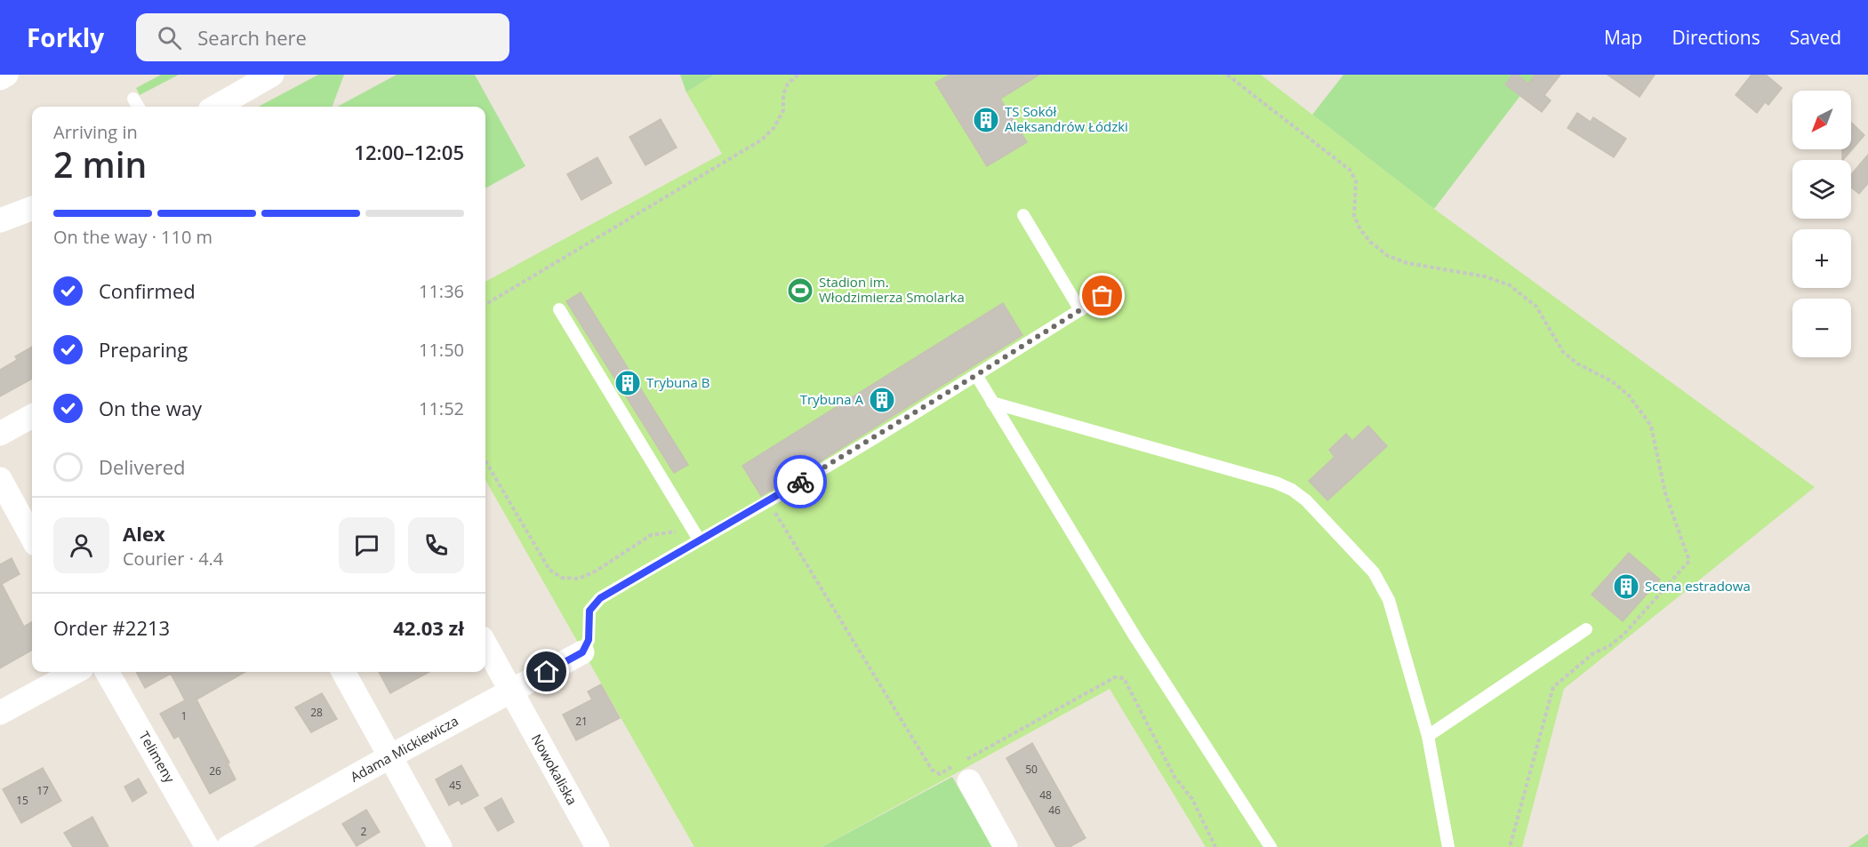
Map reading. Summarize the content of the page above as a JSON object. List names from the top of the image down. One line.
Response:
{"streets":{"street":["Adama Mickiewicza","Telimeny","Nowokaliska"]},"crossings":[["Adama Mickiewicza","Nowokaliska"]],"places":{"building":["TS Sokół Aleksandrów Łódzki","Trybuna B","Trybuna A","Scena estradowa"],"sports":["Stadion im. Włodzimierza Smolarka"]},"house_numbers":["28","1","21","50","26","45","17","48","15","46","2"],"north":"bottom left","page":{"header":"Forkly","search":"Search here","nav":["Map","Directions","Saved"],"map_buttons":["+","−"],"heading":["2 min","Arriving in","12:00–12:05"],"panel":["Alex","Courier · 4.4","Order #2213","42.03 zł"],"bar":"On the way · 110 m","list":[["Confirmed","11:36"],["Preparing","11:50"],["On the way","11:52"],"Delivered"]}}
